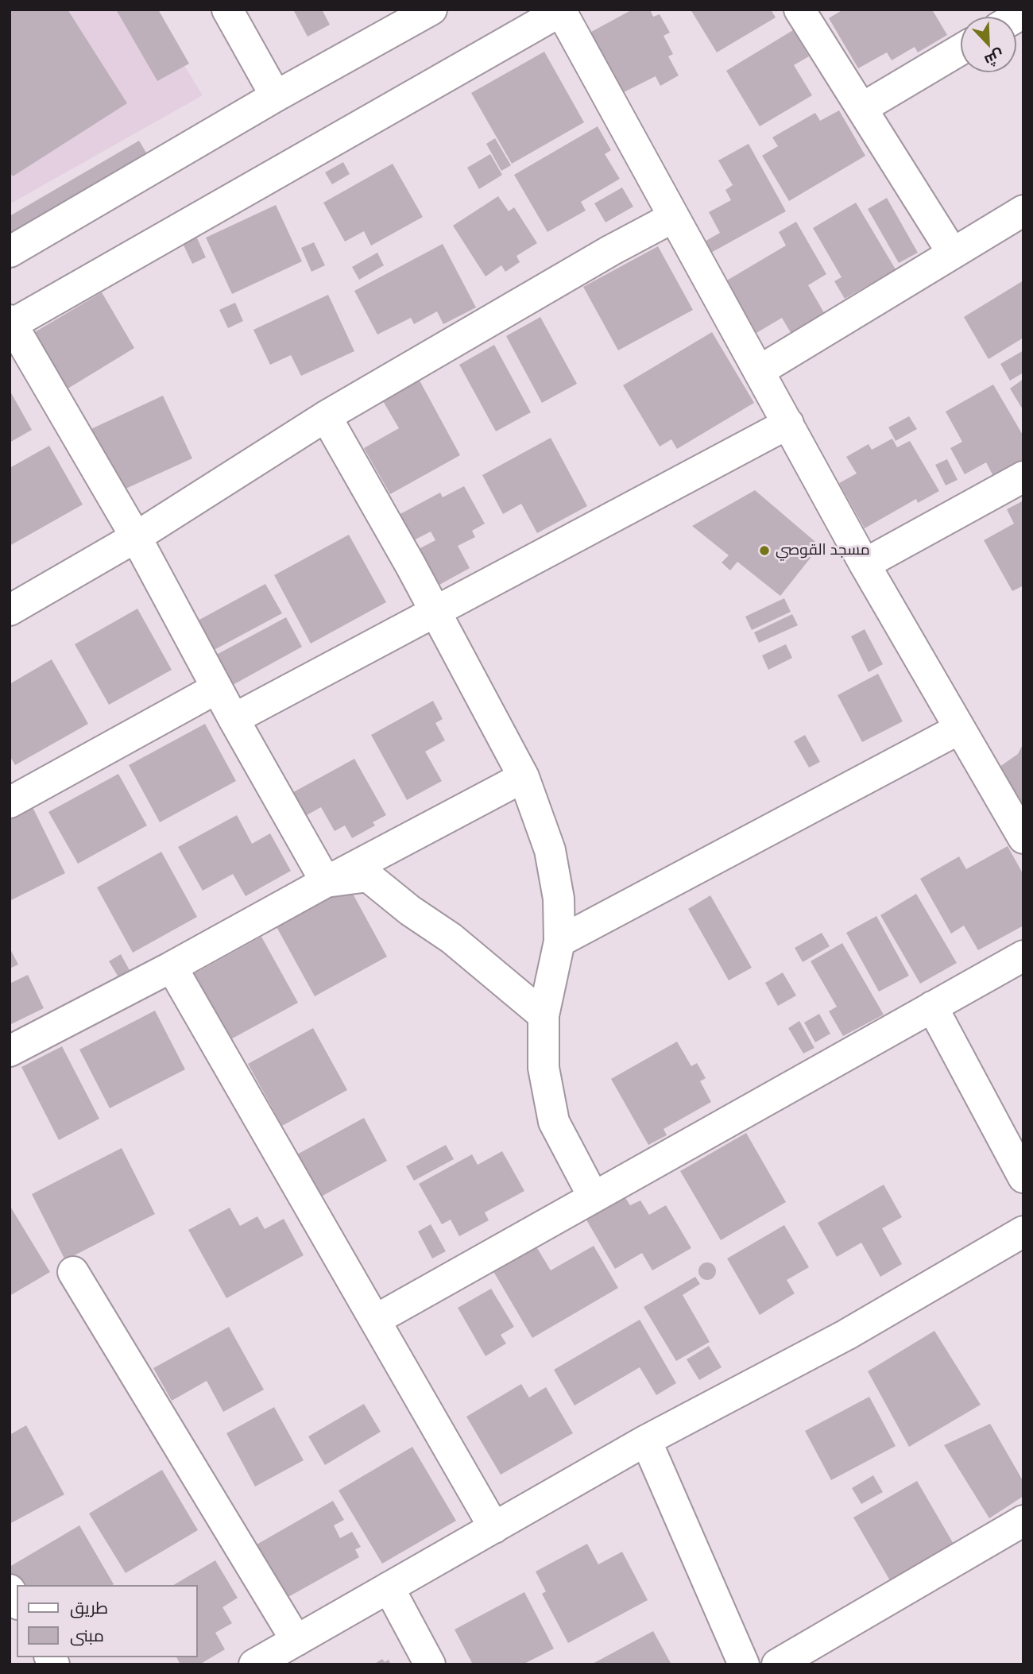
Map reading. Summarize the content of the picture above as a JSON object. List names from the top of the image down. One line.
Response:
{"places":["مسجد القوصي"],"legend":["طريق","مبنى"],"north":"bottom right"}
